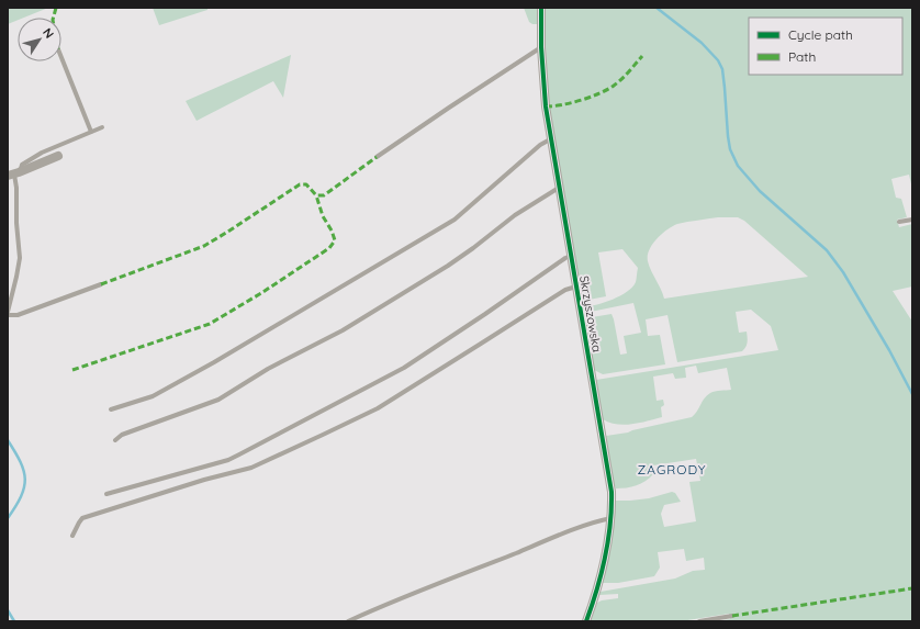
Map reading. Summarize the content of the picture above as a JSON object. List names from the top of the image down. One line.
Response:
{"streets":{"street":["Skrzyszowska"]},"districts":["ZAGRODY"],"legend":["Cycle path","Path"],"north":"top right"}
